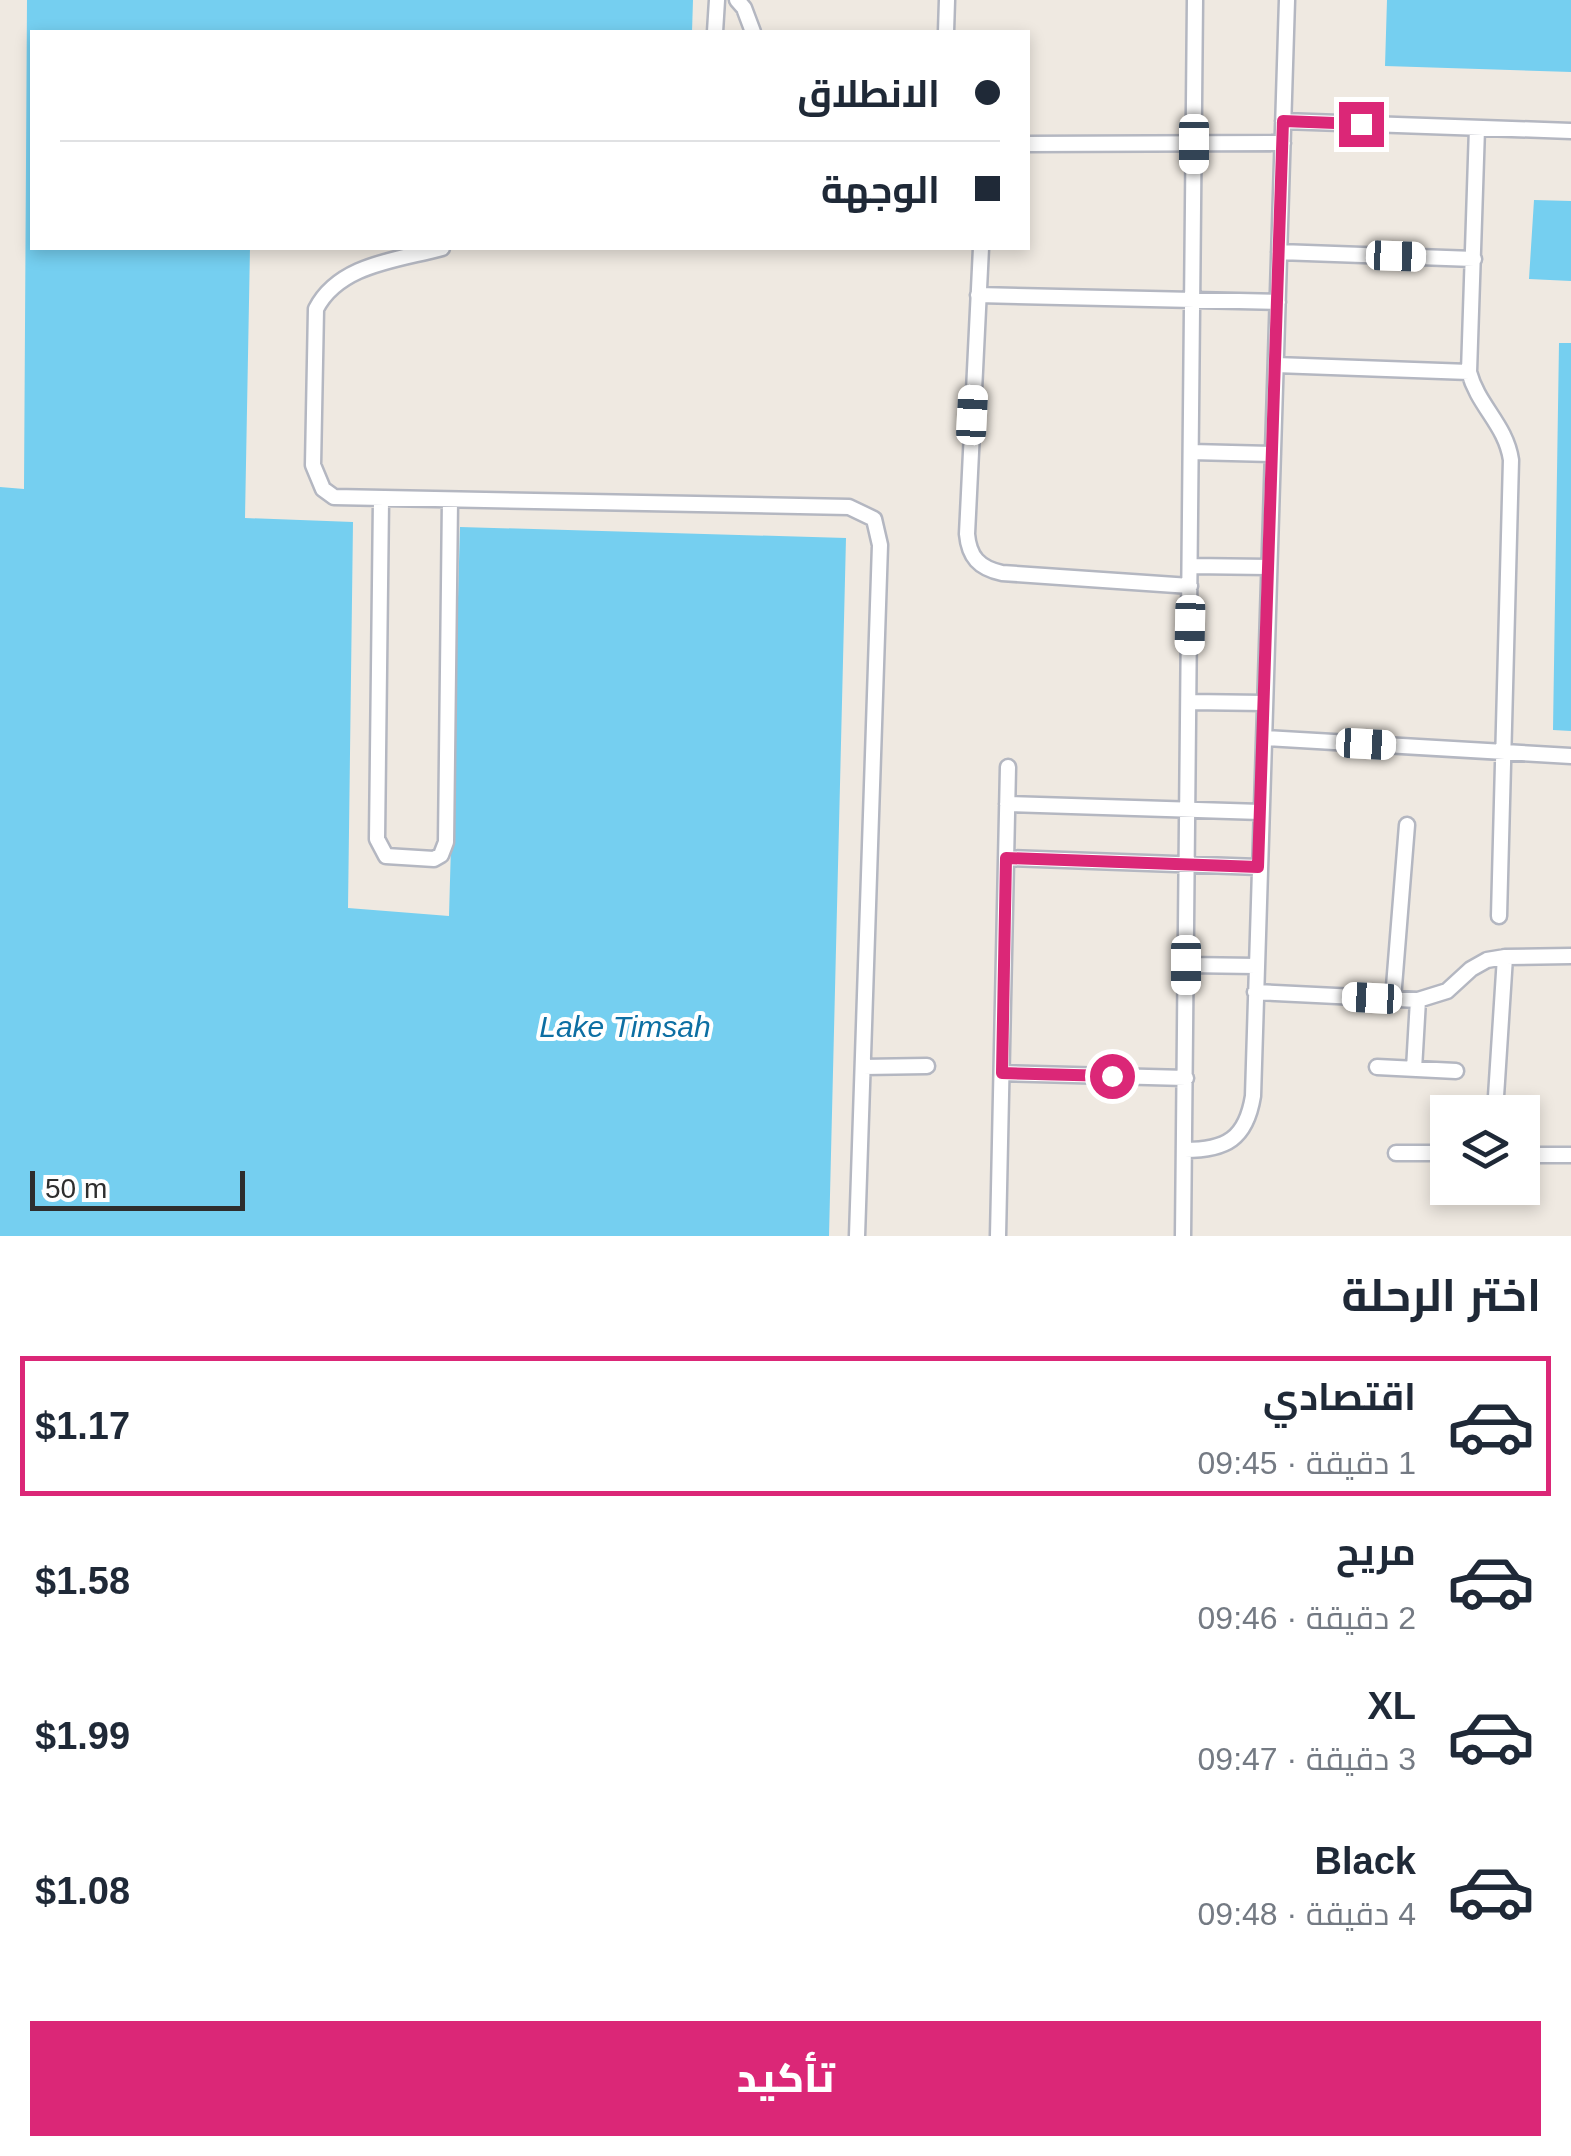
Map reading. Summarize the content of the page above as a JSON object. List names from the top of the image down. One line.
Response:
{"water":["Lake Timsah"],"scale_bar":"50 m","page":{"banner":["الانطلاق","الوجهة"],"scale":"50 m","heading":"اختر الرحلة","list":[{"name":"اقتصادي","note":"1 دقيقة · 09:45","value":"$1.17"},{"name":"مريح","note":"2 دقيقة · 09:46","value":"$1.58"},{"name":"XL","note":"3 دقيقة · 09:47","value":"$1.99"},{"name":"Black","note":"4 دقيقة · 09:48","value":"$1.08"}],"buttons":"تأكيد"}}
